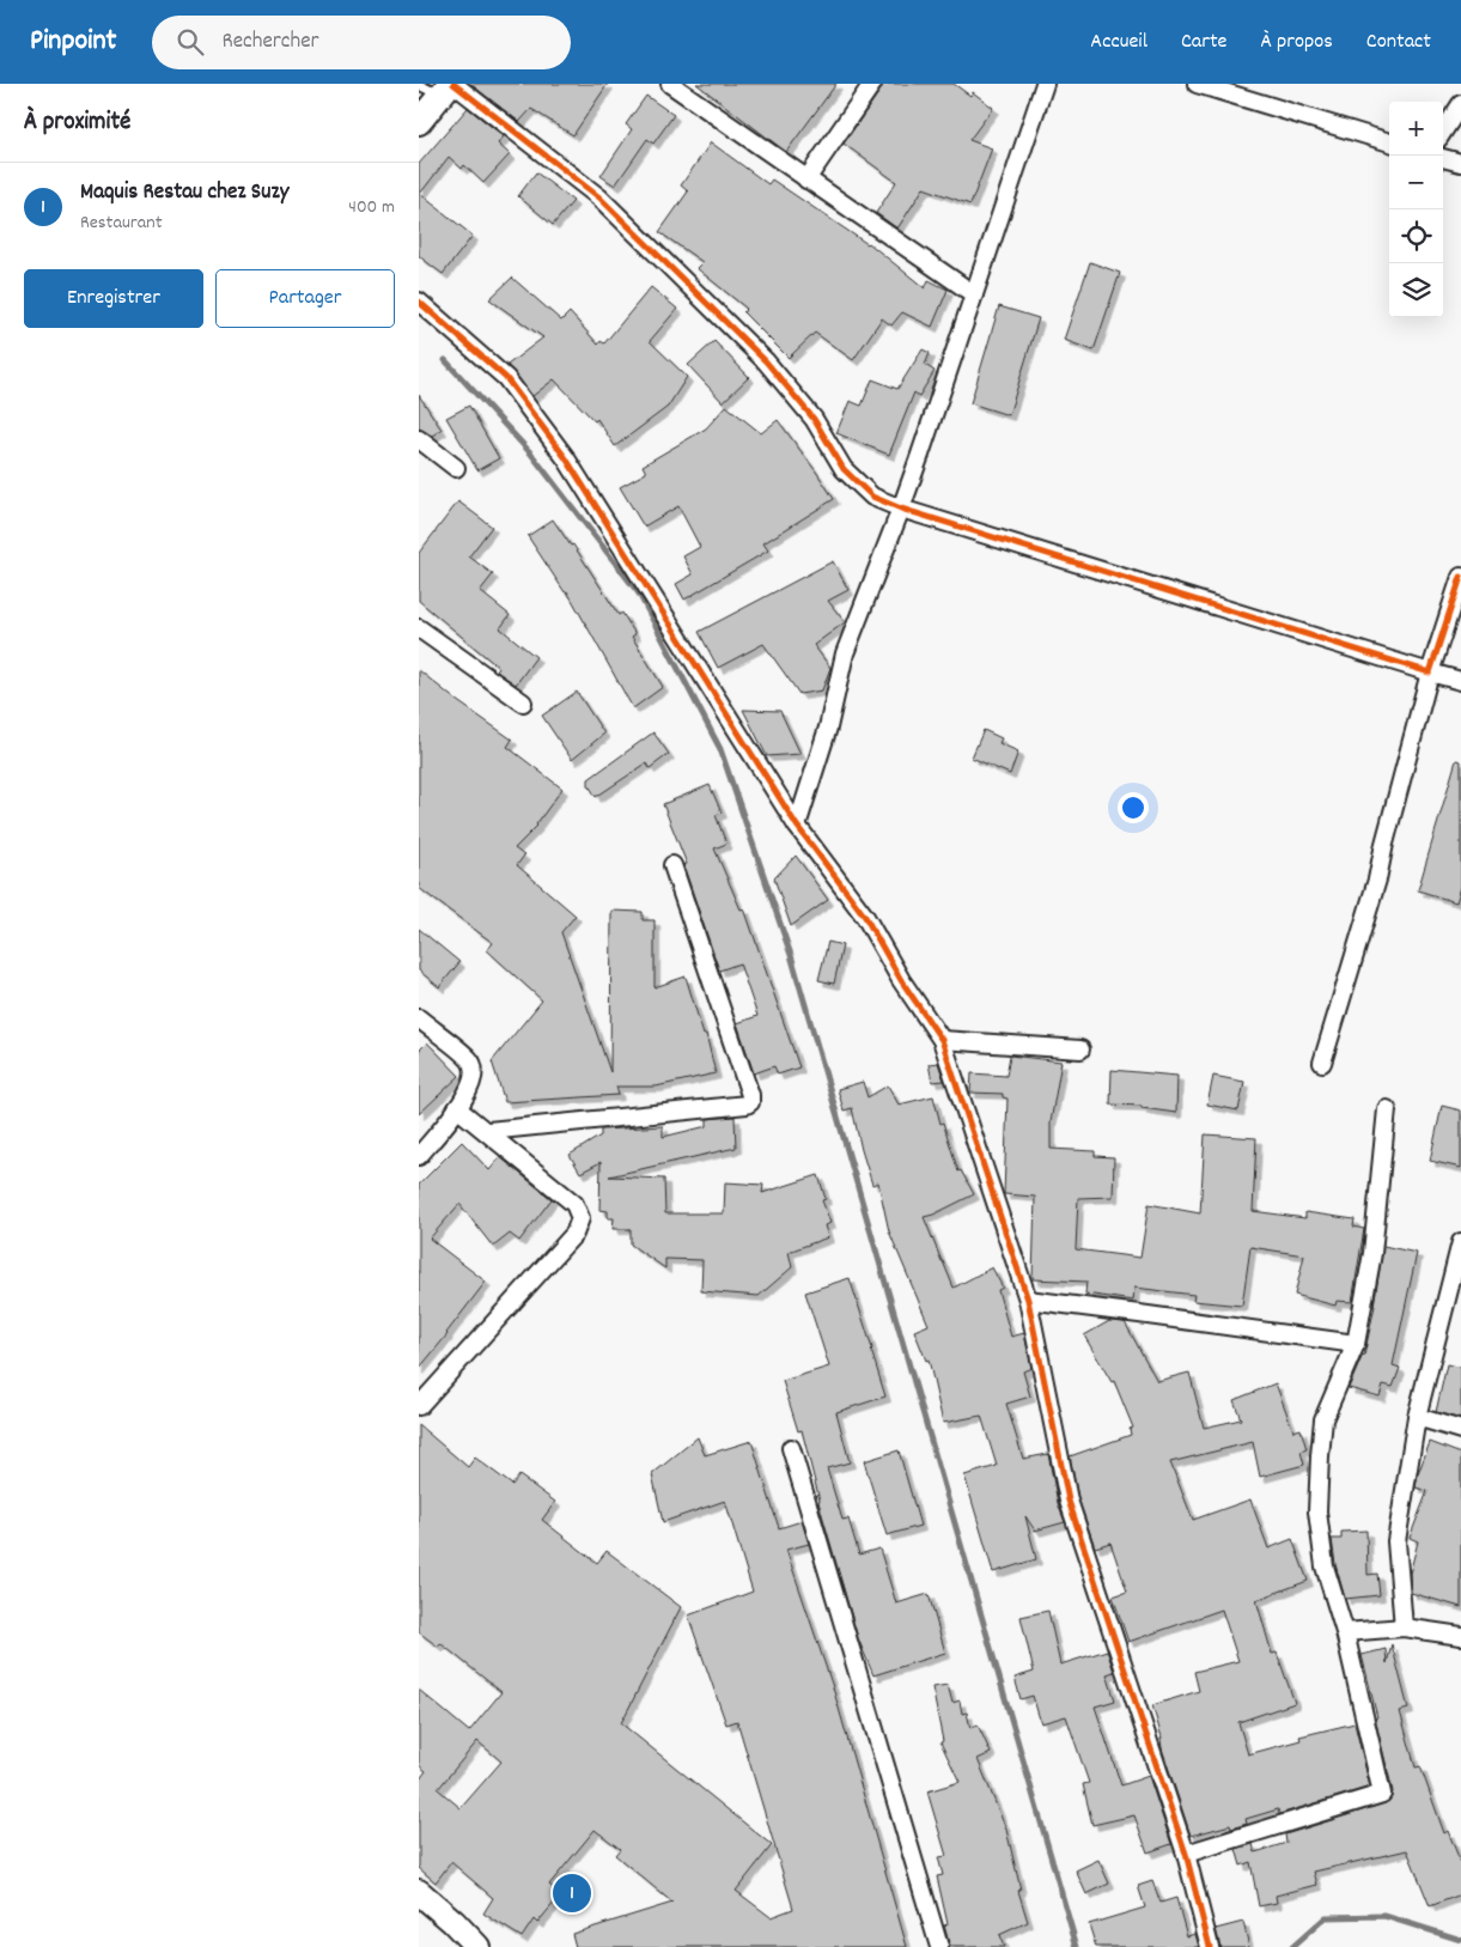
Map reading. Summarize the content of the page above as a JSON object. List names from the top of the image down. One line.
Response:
{"page":{"header":"Pinpoint","search":"Rechercher","nav":["Accueil","Carte","À propos","Contact"],"heading":"À proximité","map_buttons":["+","−"],"list":[{"mark":"1","name":"Maquis Restau chez Suzy","note":"Restaurant","value":"400 m"}],"buttons":["Enregistrer","Partager"],"pins":"1"}}
